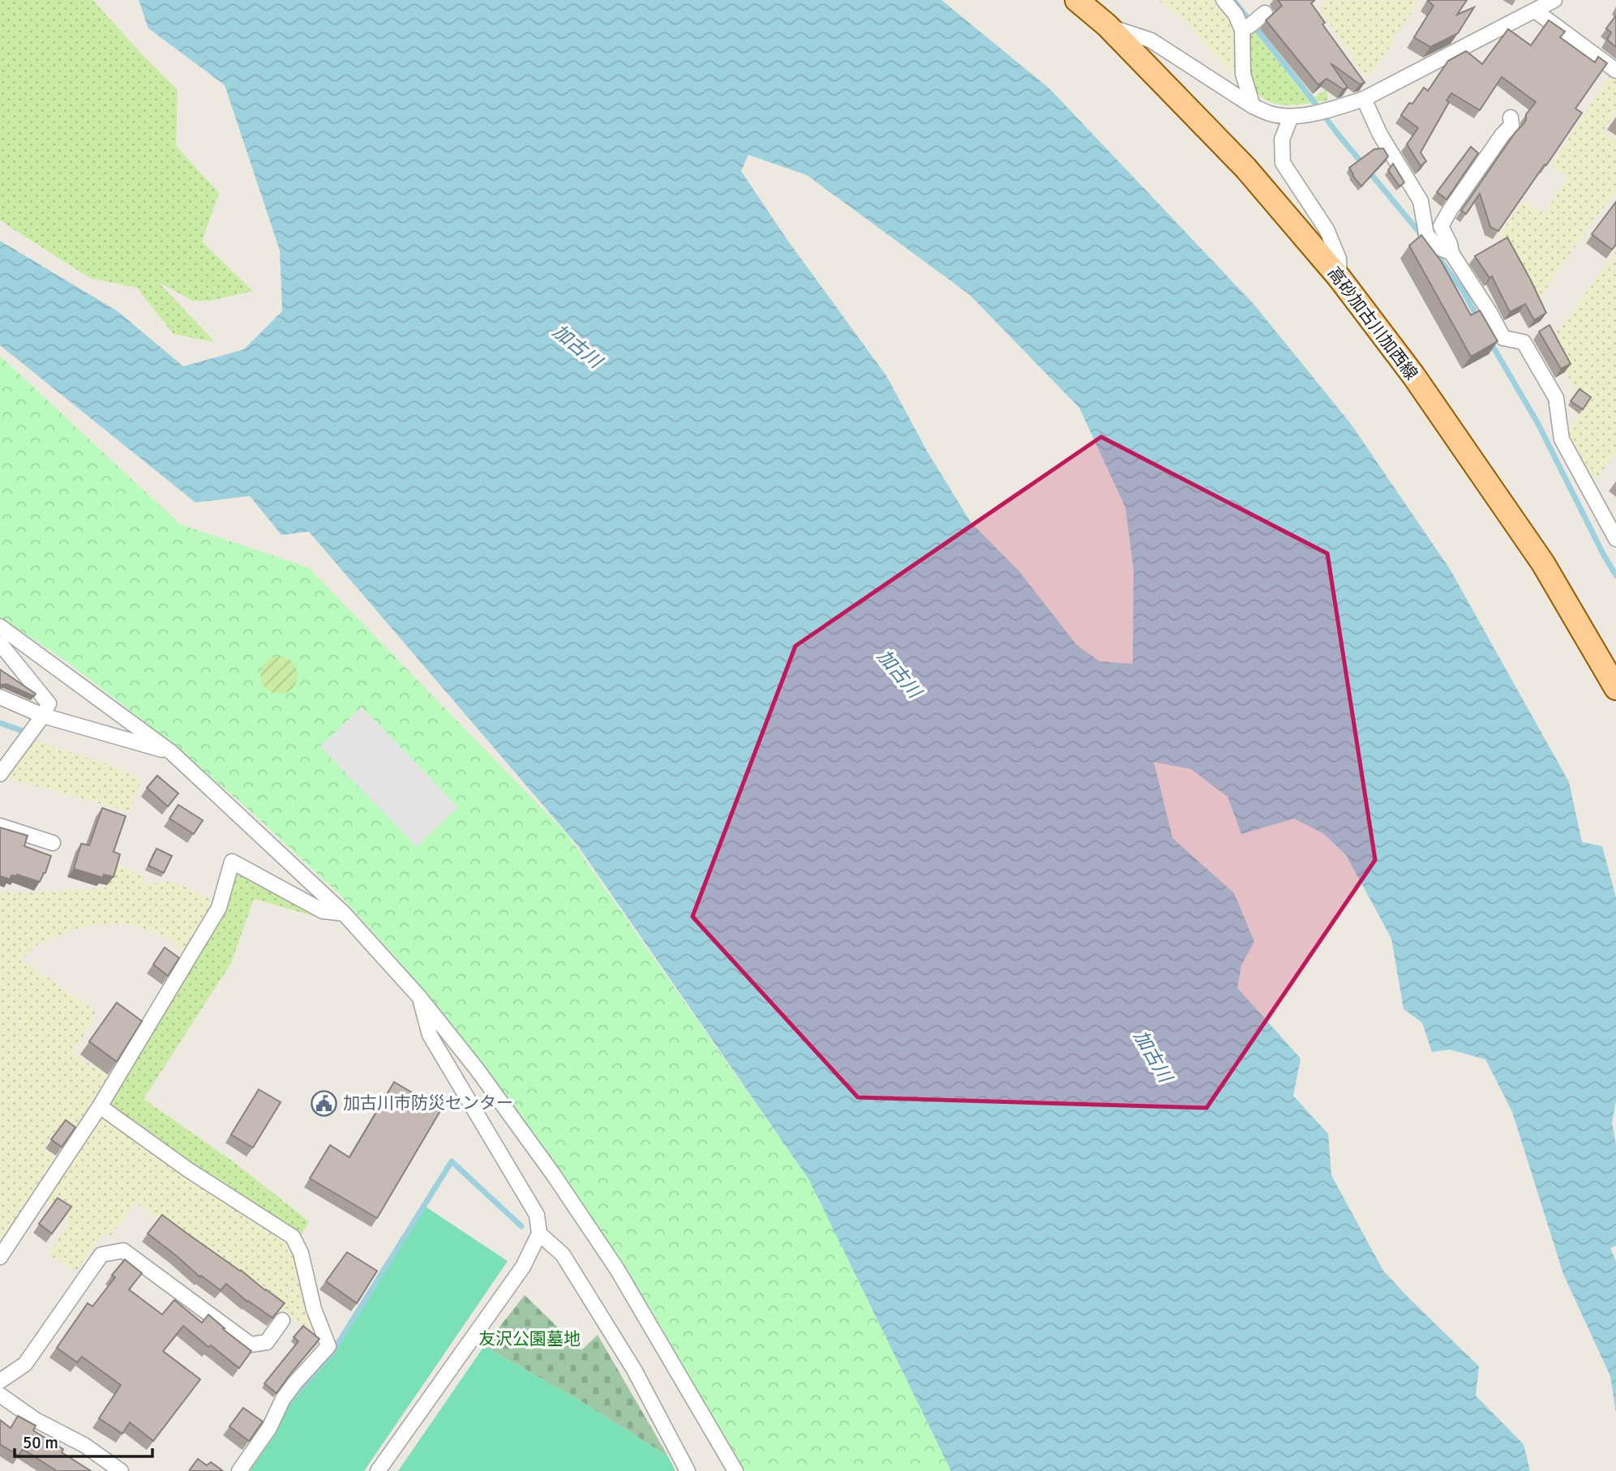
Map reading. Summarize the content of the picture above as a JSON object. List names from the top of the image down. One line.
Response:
{"streets":{"main road":["高砂加古川加西線"]},"water":["加古川"],"parks":["友沢公園墓地"],"places":{"public building":["加古川市防災センター"]},"scale_bar":"50 m"}
